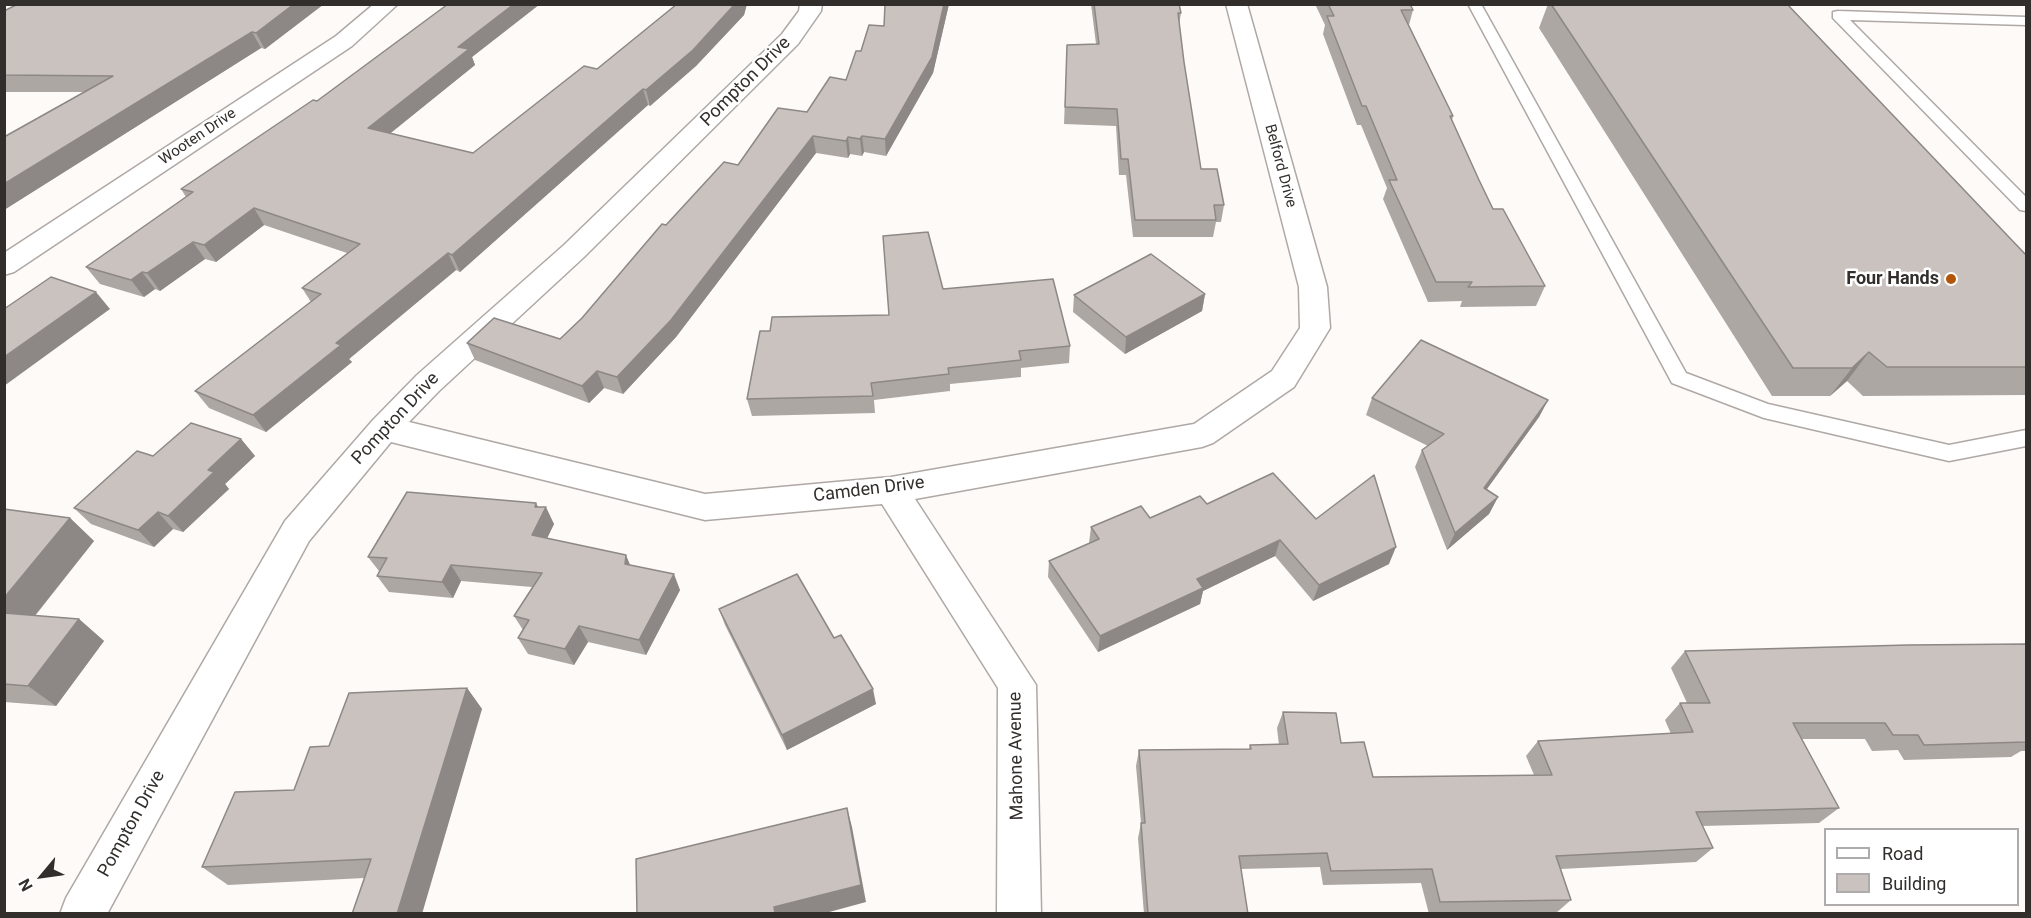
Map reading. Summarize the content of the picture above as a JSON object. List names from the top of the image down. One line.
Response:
{"streets":{"street":["Pompton Drive","Wooten Drive","Belford Drive","Camden Drive","Mahone Avenue"]},"crossings":[["Pompton Drive","Camden Drive"],["Belford Drive","Camden Drive"],["Camden Drive","Mahone Avenue"]],"places":["Four Hands"],"legend":["Road","Building"],"north":"bottom left"}
